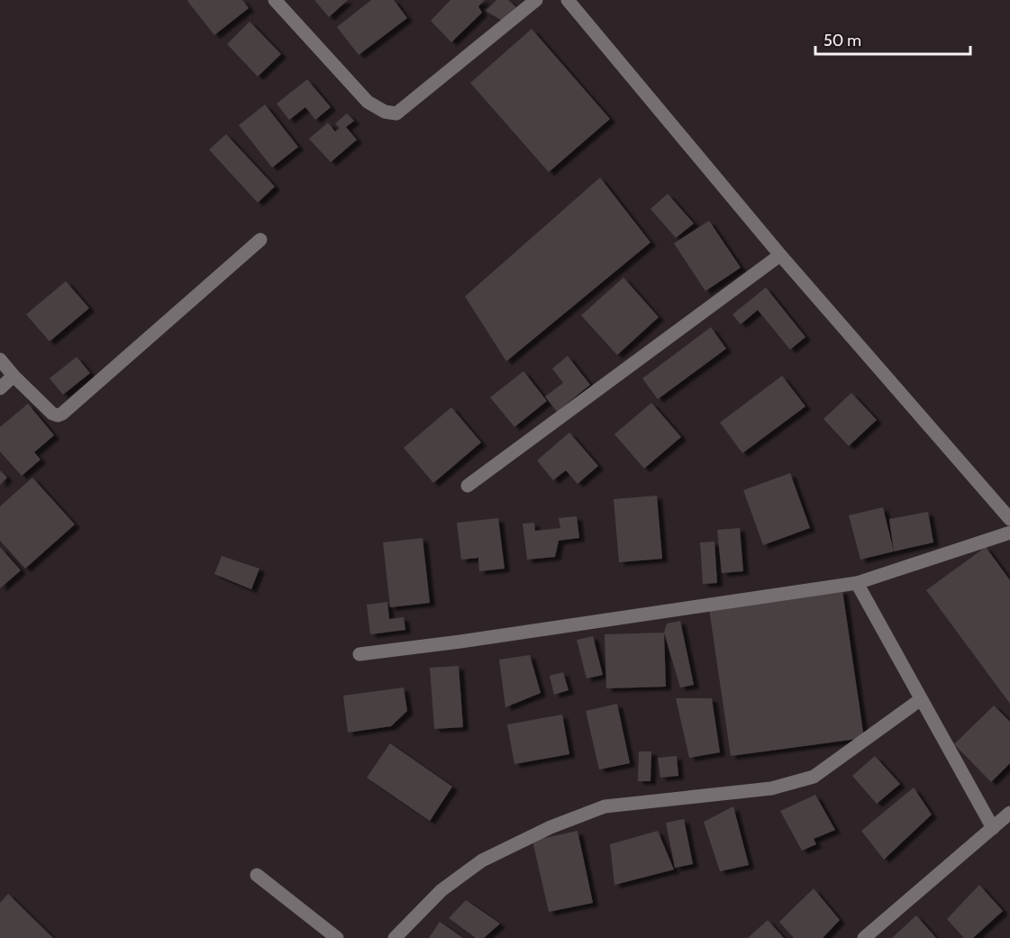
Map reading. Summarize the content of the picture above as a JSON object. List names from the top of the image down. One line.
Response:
{"scale_bar":"50 m"}
